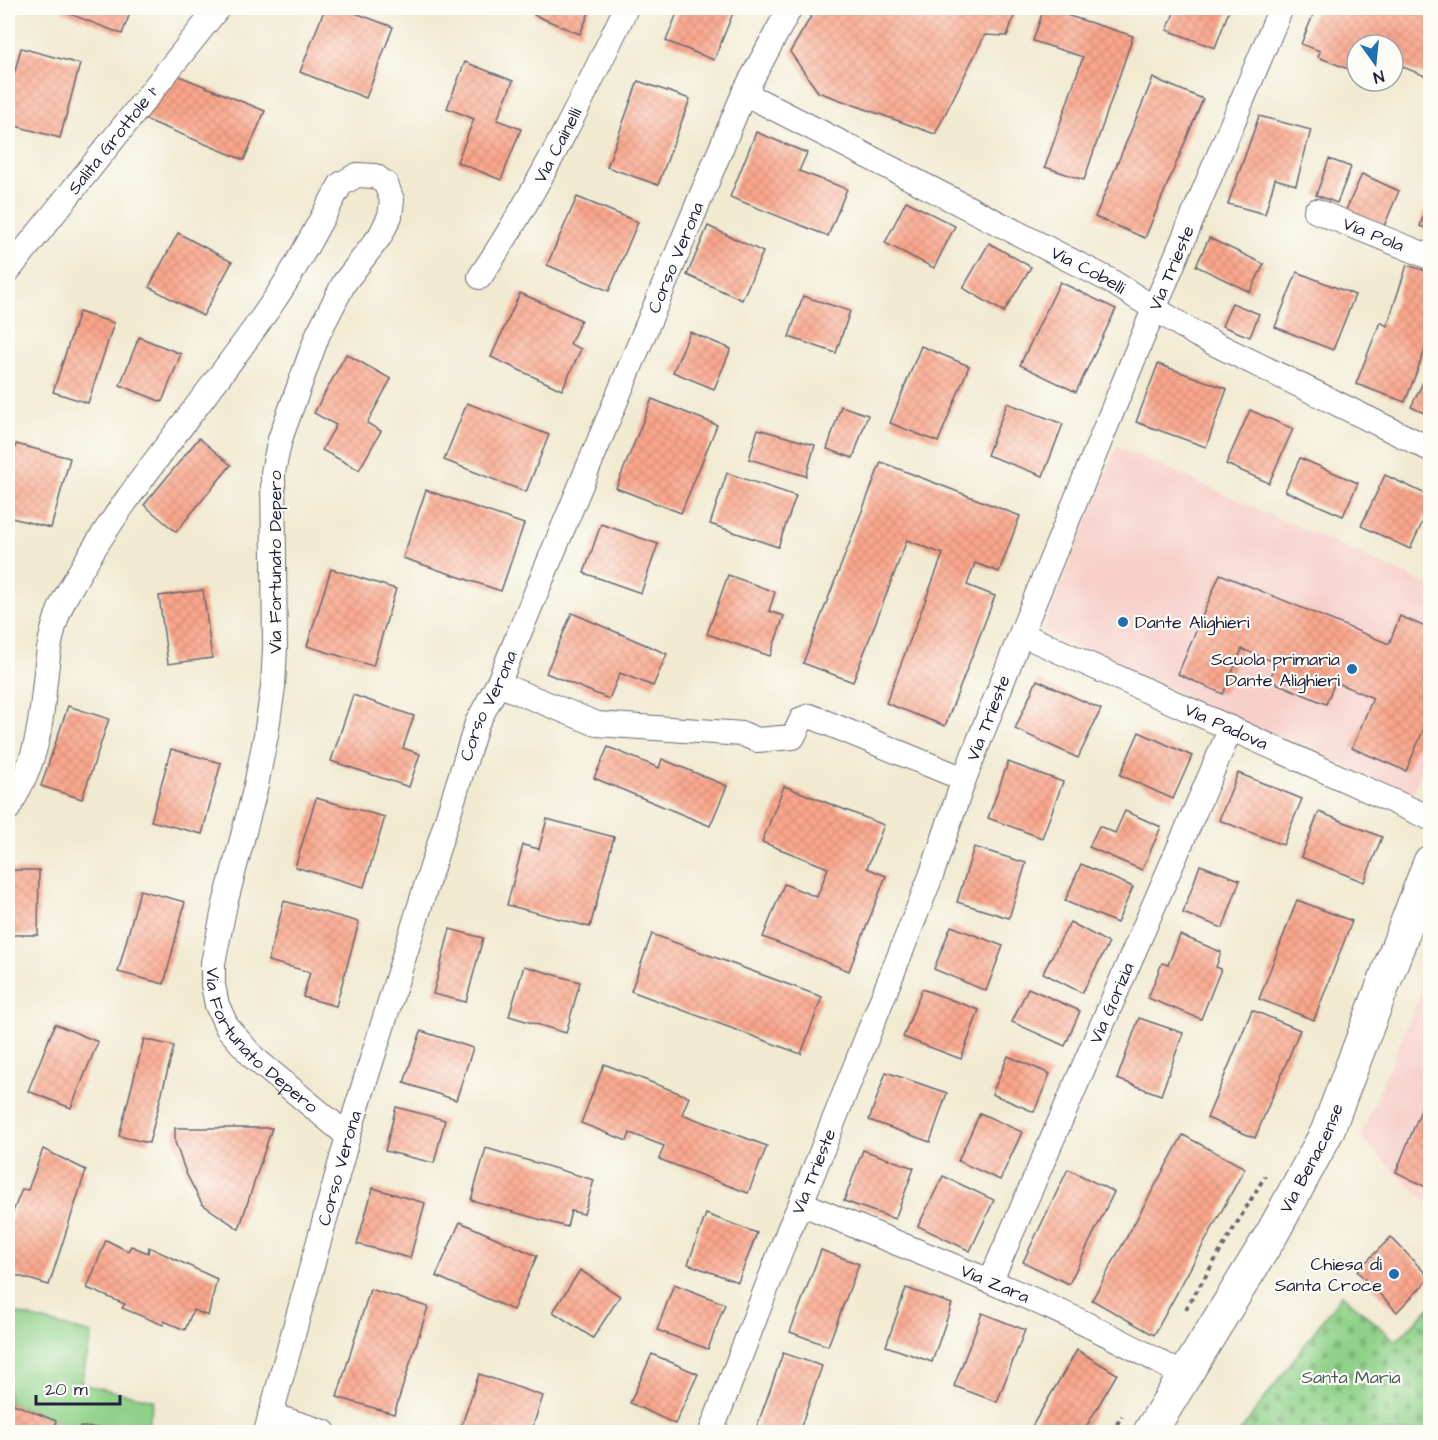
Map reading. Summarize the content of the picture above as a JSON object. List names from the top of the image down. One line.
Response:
{"streets":{"main road":["Via Benacense"],"street":["Salita Grottole 1°","Via Cainelli","Via Pola","Corso Verona","Via Trieste","Via Cobelli","Via Fortunato Depero","Via Padova","Via Gorizia","Via Zara"]},"crossings":[["Corso Verona","Via Cobelli"],["Corso Verona","Via Fortunato Depero"],["Via Trieste","Via Cobelli"],["Via Trieste","Via Padova"],["Via Trieste","Via Zara"],["Via Padova","Via Gorizia"],["Via Gorizia","Via Zara"],["Via Benacense","Via Zara"]],"parks":["Santa Maria"],"places":["Dante Alighieri","Scuola primaria Dante Alighieri","Chiesa di Santa Croce"],"scale_bar":"20 m","north":"bottom"}
